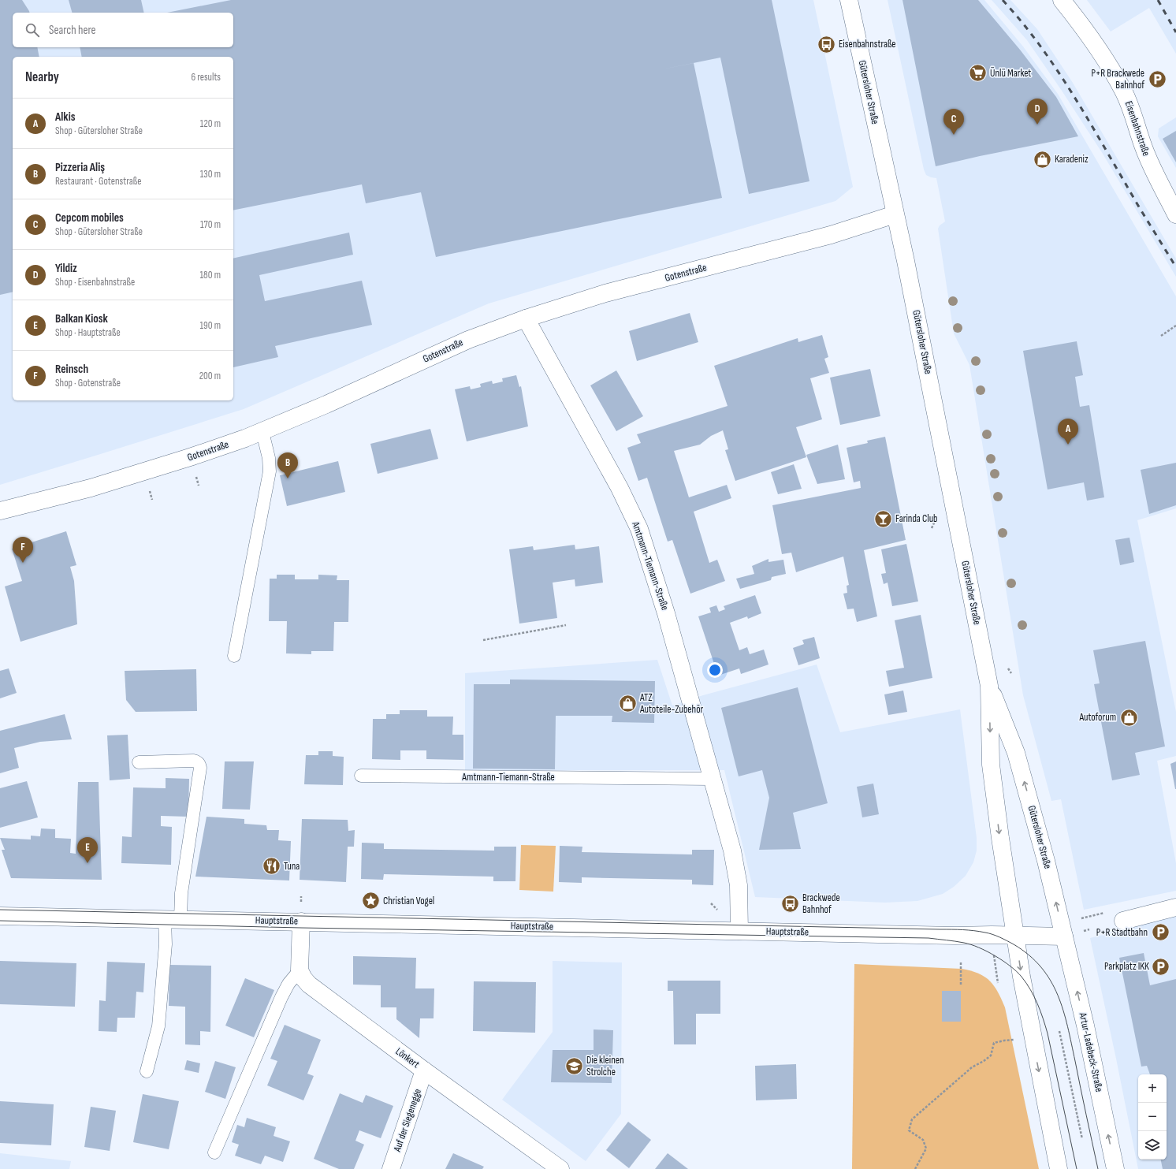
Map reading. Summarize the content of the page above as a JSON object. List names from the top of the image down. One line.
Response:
{"streets":{"street":["Gütersloher Straße","Eisenbahnstraße","Gotenstraße","Amtmann-Tiemann-Straße","Hauptstraße","Artur-Ladebeck-Straße","Lönkert","Auf der Siegenegge"]},"crossings":[["Gütersloher Straße","Gotenstraße"],["Gütersloher Straße","Hauptstraße"],["Gütersloher Straße","Artur-Ladebeck-Straße"],["Gotenstraße","Amtmann-Tiemann-Straße"],["Amtmann-Tiemann-Straße","Hauptstraße"],["Hauptstraße","Artur-Ladebeck-Straße"],["Lönkert","Auf der Siegenegge"]],"places":{"bus stop":["Eisenbahnstraße","Brackwede Bahnhof"],"supermarket":["Ünlü Market"],"parking":["P+R Brackwede Bahnhof","P+R Stadtbahn","Parkplatz IKK"],"shop":["Karadeniz","ATZ Autoteile-Zubehör","Autoforum"],"bar":["Farinda Club"],"restaurant":["Tuna"],"place":["Christian Vogel"],"school or university":["Die kleinen Strolche"]},"page":{"search":"Search here","heading":["Nearby","6 results"],"list":[{"mark":"A","name":"Alkis","note":"Shop · Gütersloher Straße","value":"120 m"},{"mark":"B","name":"Pizzeria Aliş","note":"Restaurant · Gotenstraße","value":"130 m"},{"mark":"C","name":"Cepcom mobiles","note":"Shop · Gütersloher Straße","value":"170 m"},{"mark":"D","name":"Yildiz","note":"Shop · Eisenbahnstraße","value":"180 m"},{"mark":"E","name":"Balkan Kiosk","note":"Shop · Hauptstraße","value":"190 m"},{"mark":"F","name":"Reinsch","note":"Shop · Gotenstraße","value":"200 m"}],"pins":["D","C","A","B","F","E"],"map_buttons":["+","−"]}}
